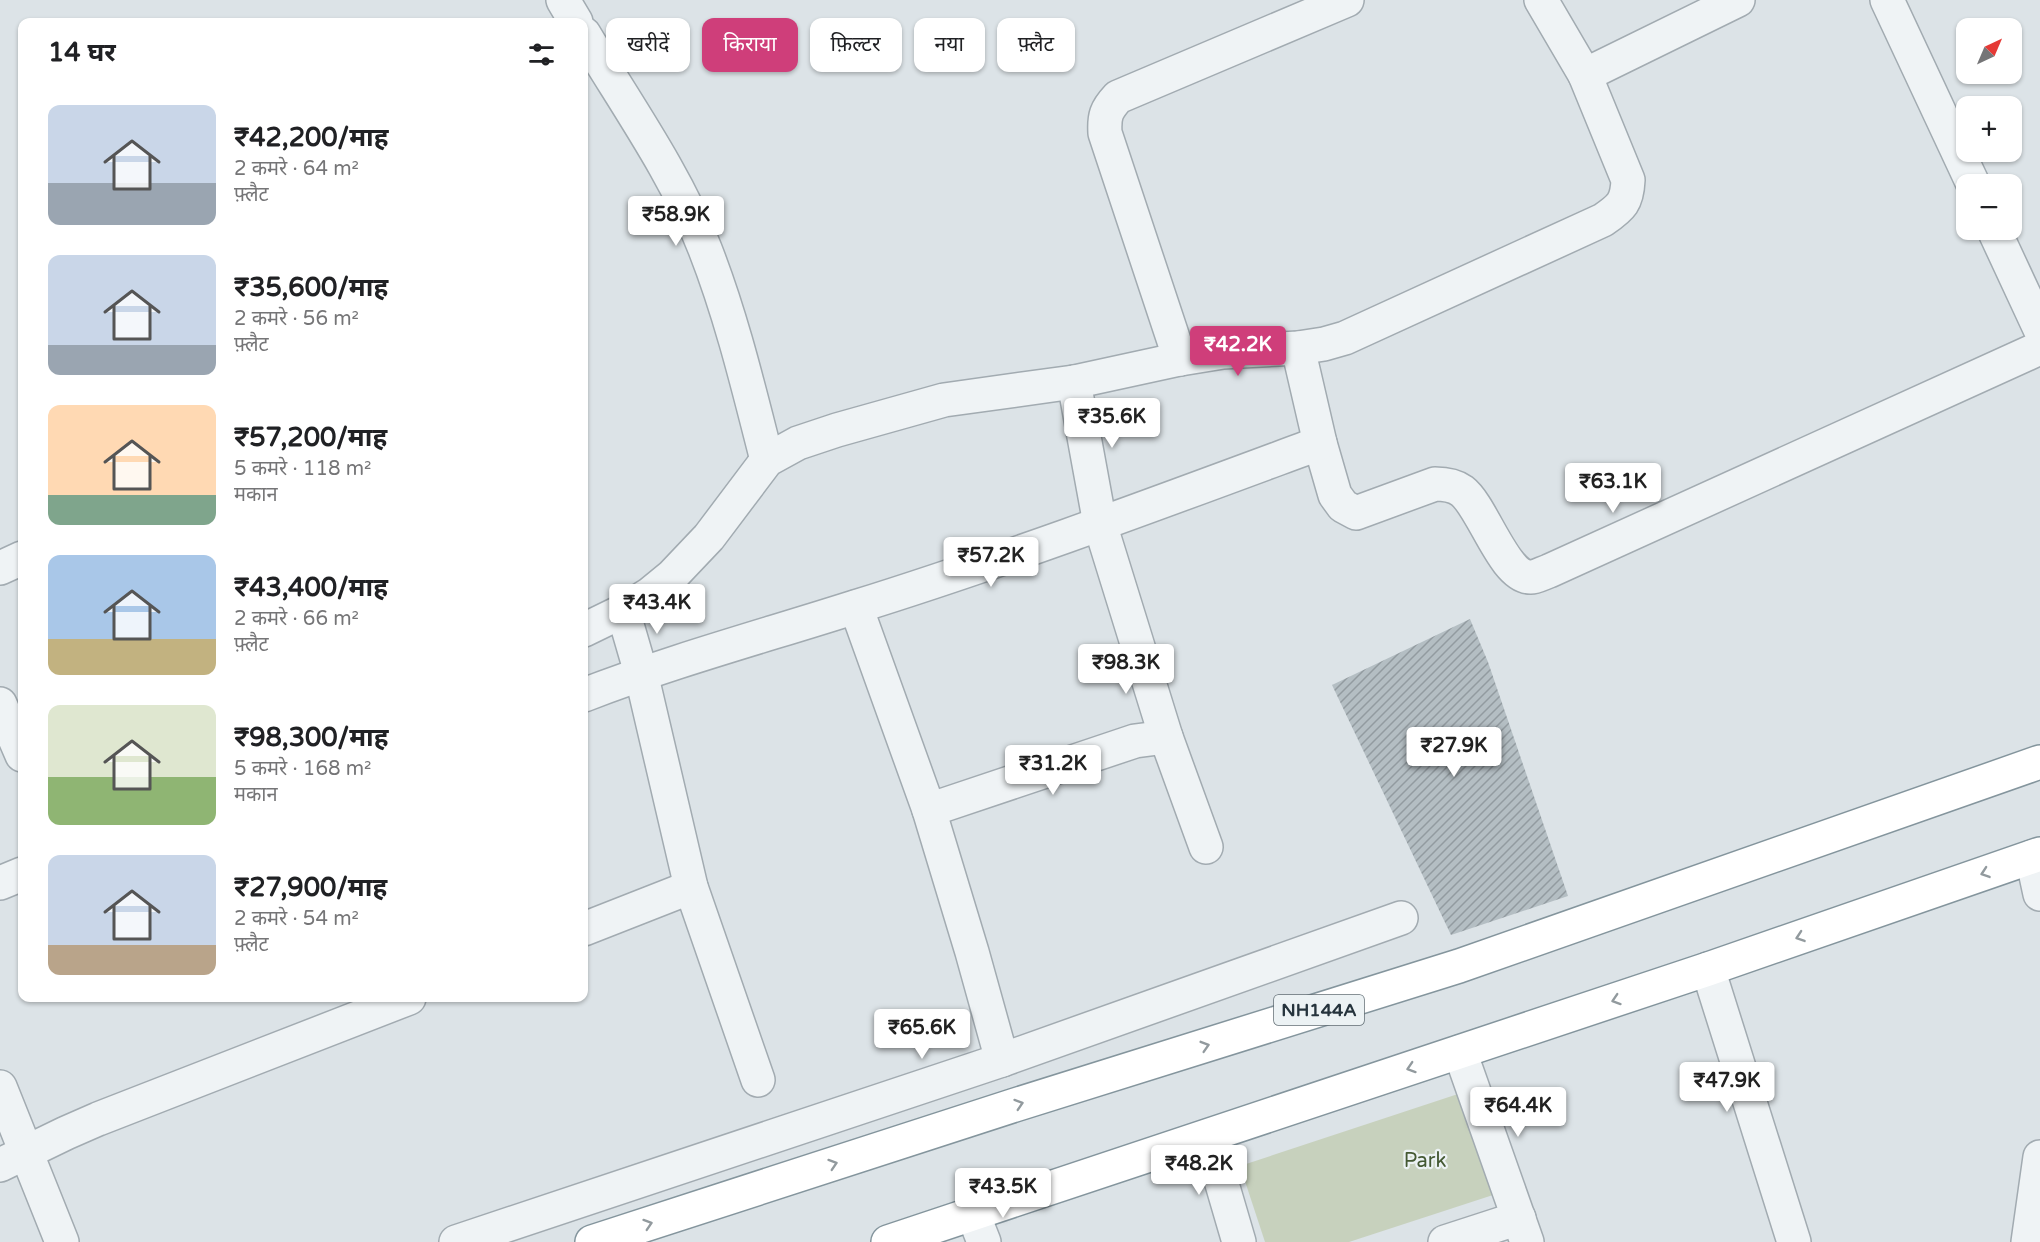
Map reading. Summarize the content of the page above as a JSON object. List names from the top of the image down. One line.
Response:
{"streets":{"highway":["NH144A"]},"parks":["Park"],"north":"top right","page":{"map_buttons":["+","−"],"chip":["खरीदें","किराया","फ़िल्टर","नया","फ़्लैट"],"heading":"14 घर","list":[{"name":"₹42,200/माह","note":"2 कमरे · 64 m² · फ़्लैट"},{"name":"₹35,600/माह","note":"2 कमरे · 56 m² · फ़्लैट"},{"name":"₹57,200/माह","note":"5 कमरे · 118 m² · मकान"},{"name":"₹43,400/माह","note":"2 कमरे · 66 m² · फ़्लैट"},{"name":"₹98,300/माह","note":"5 कमरे · 168 m² · मकान"},{"name":"₹27,900/माह","note":"2 कमरे · 54 m² · फ़्लैट"}],"price":["₹58.9K","₹42.2K","₹35.6K","₹63.1K","₹57.2K","₹43.4K","₹98.3K","₹27.9K","₹31.2K","₹65.6K","₹47.9K","₹64.4K","₹48.2K","₹43.5K"]}}
